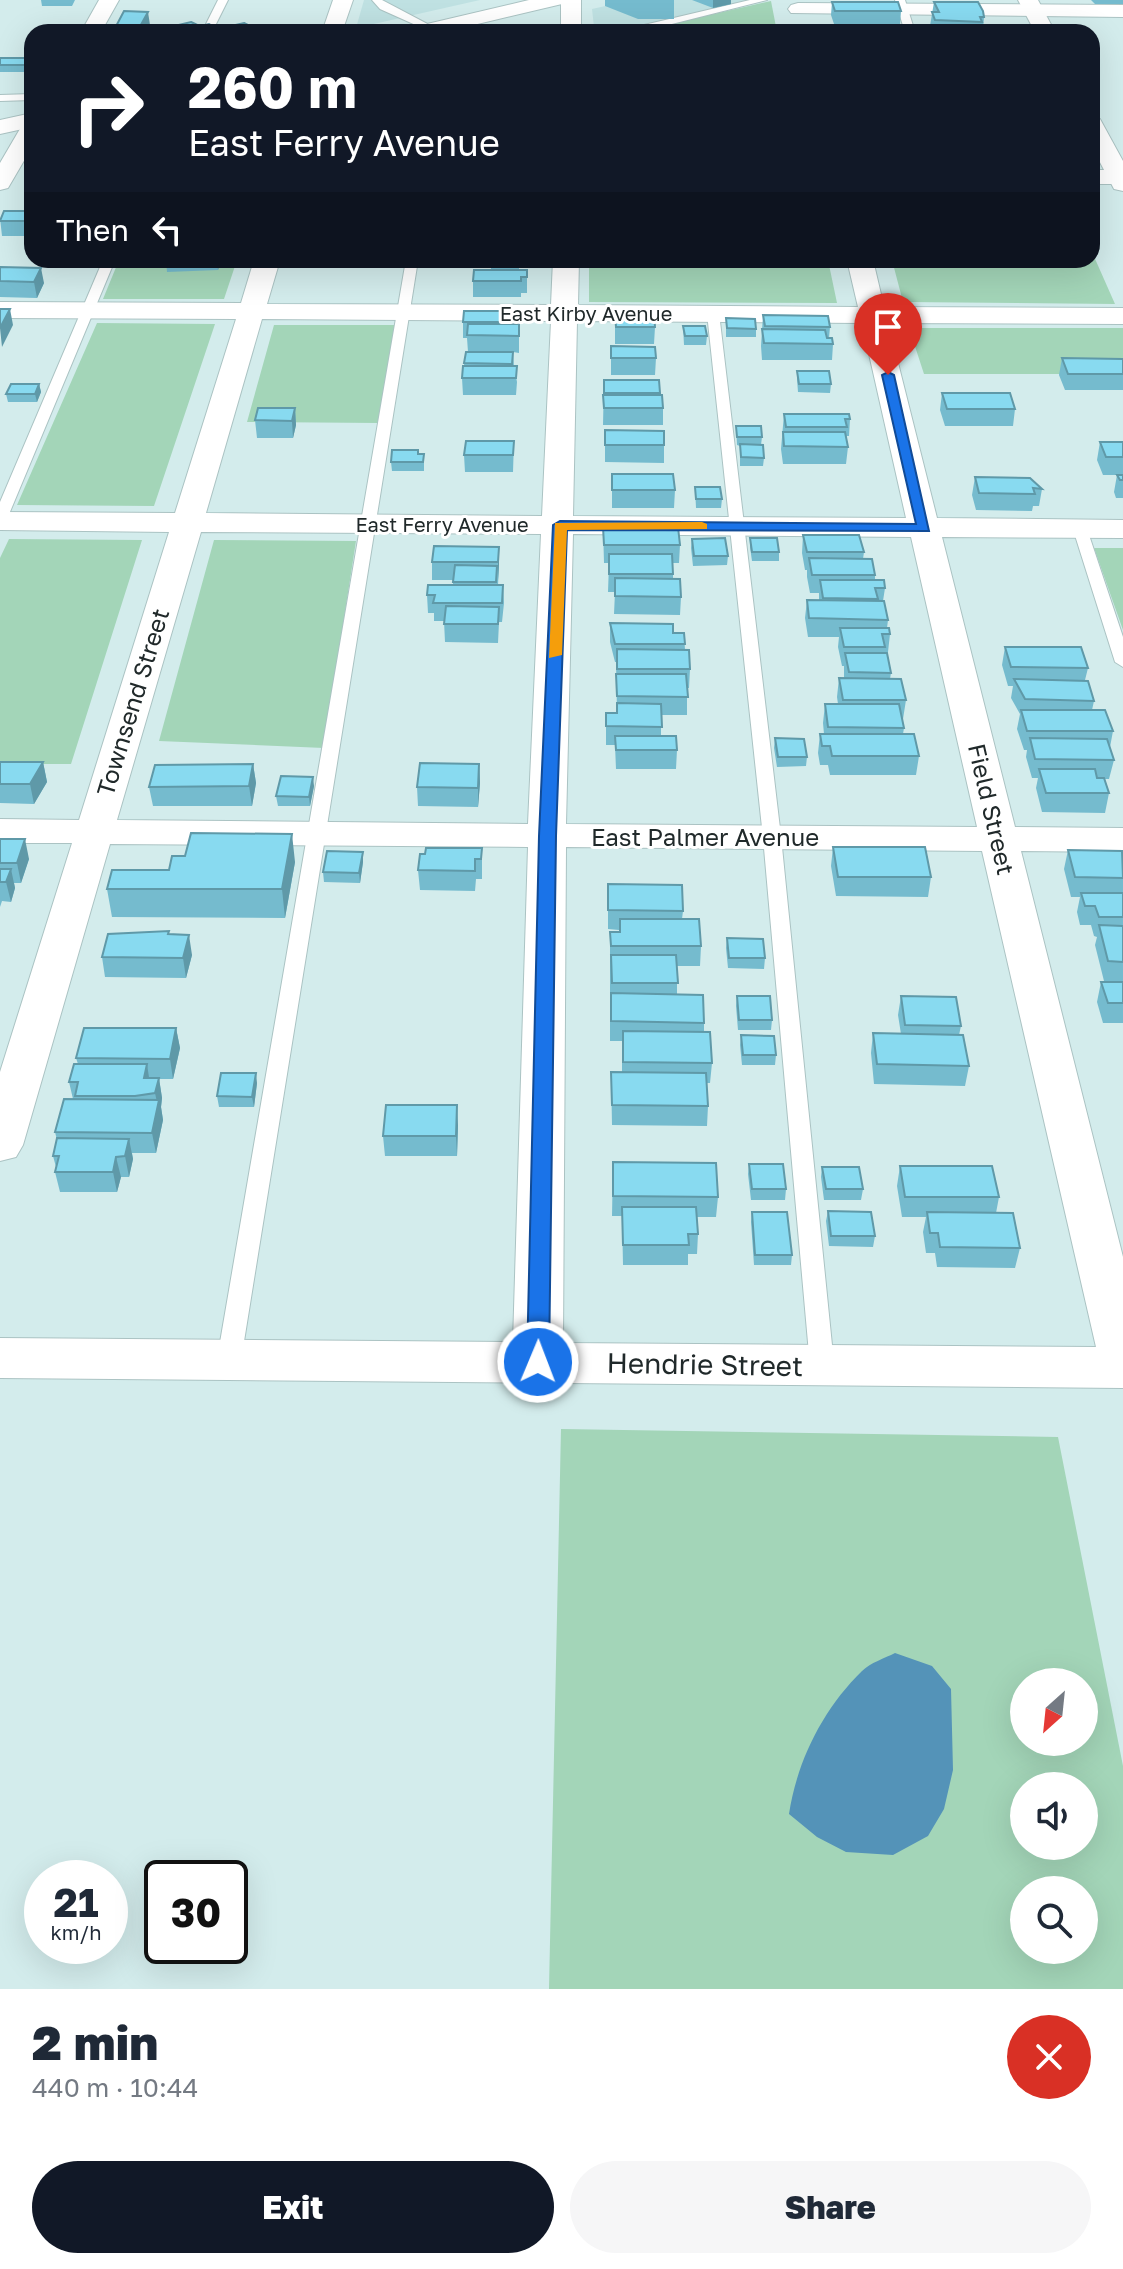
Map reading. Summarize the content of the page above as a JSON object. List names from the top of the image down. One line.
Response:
{"streets":{"street":["East Kirby Avenue","East Ferry Avenue","Townsend Street","Field Street","East Palmer Avenue","Hendrie Street"]},"crossings":[["East Kirby Avenue","Townsend Street"],["East Kirby Avenue","Field Street"],["East Ferry Avenue","Townsend Street"],["East Ferry Avenue","Field Street"],["Townsend Street","East Palmer Avenue"],["Field Street","East Palmer Avenue"]],"north":"bottom left","page":{"turn":["260 m","East Ferry Avenue"],"then":"Then","speed":"21 km/h","limit":"30","heading":["2 min","440 m · 10:44"],"buttons":["Exit","Share"]}}
